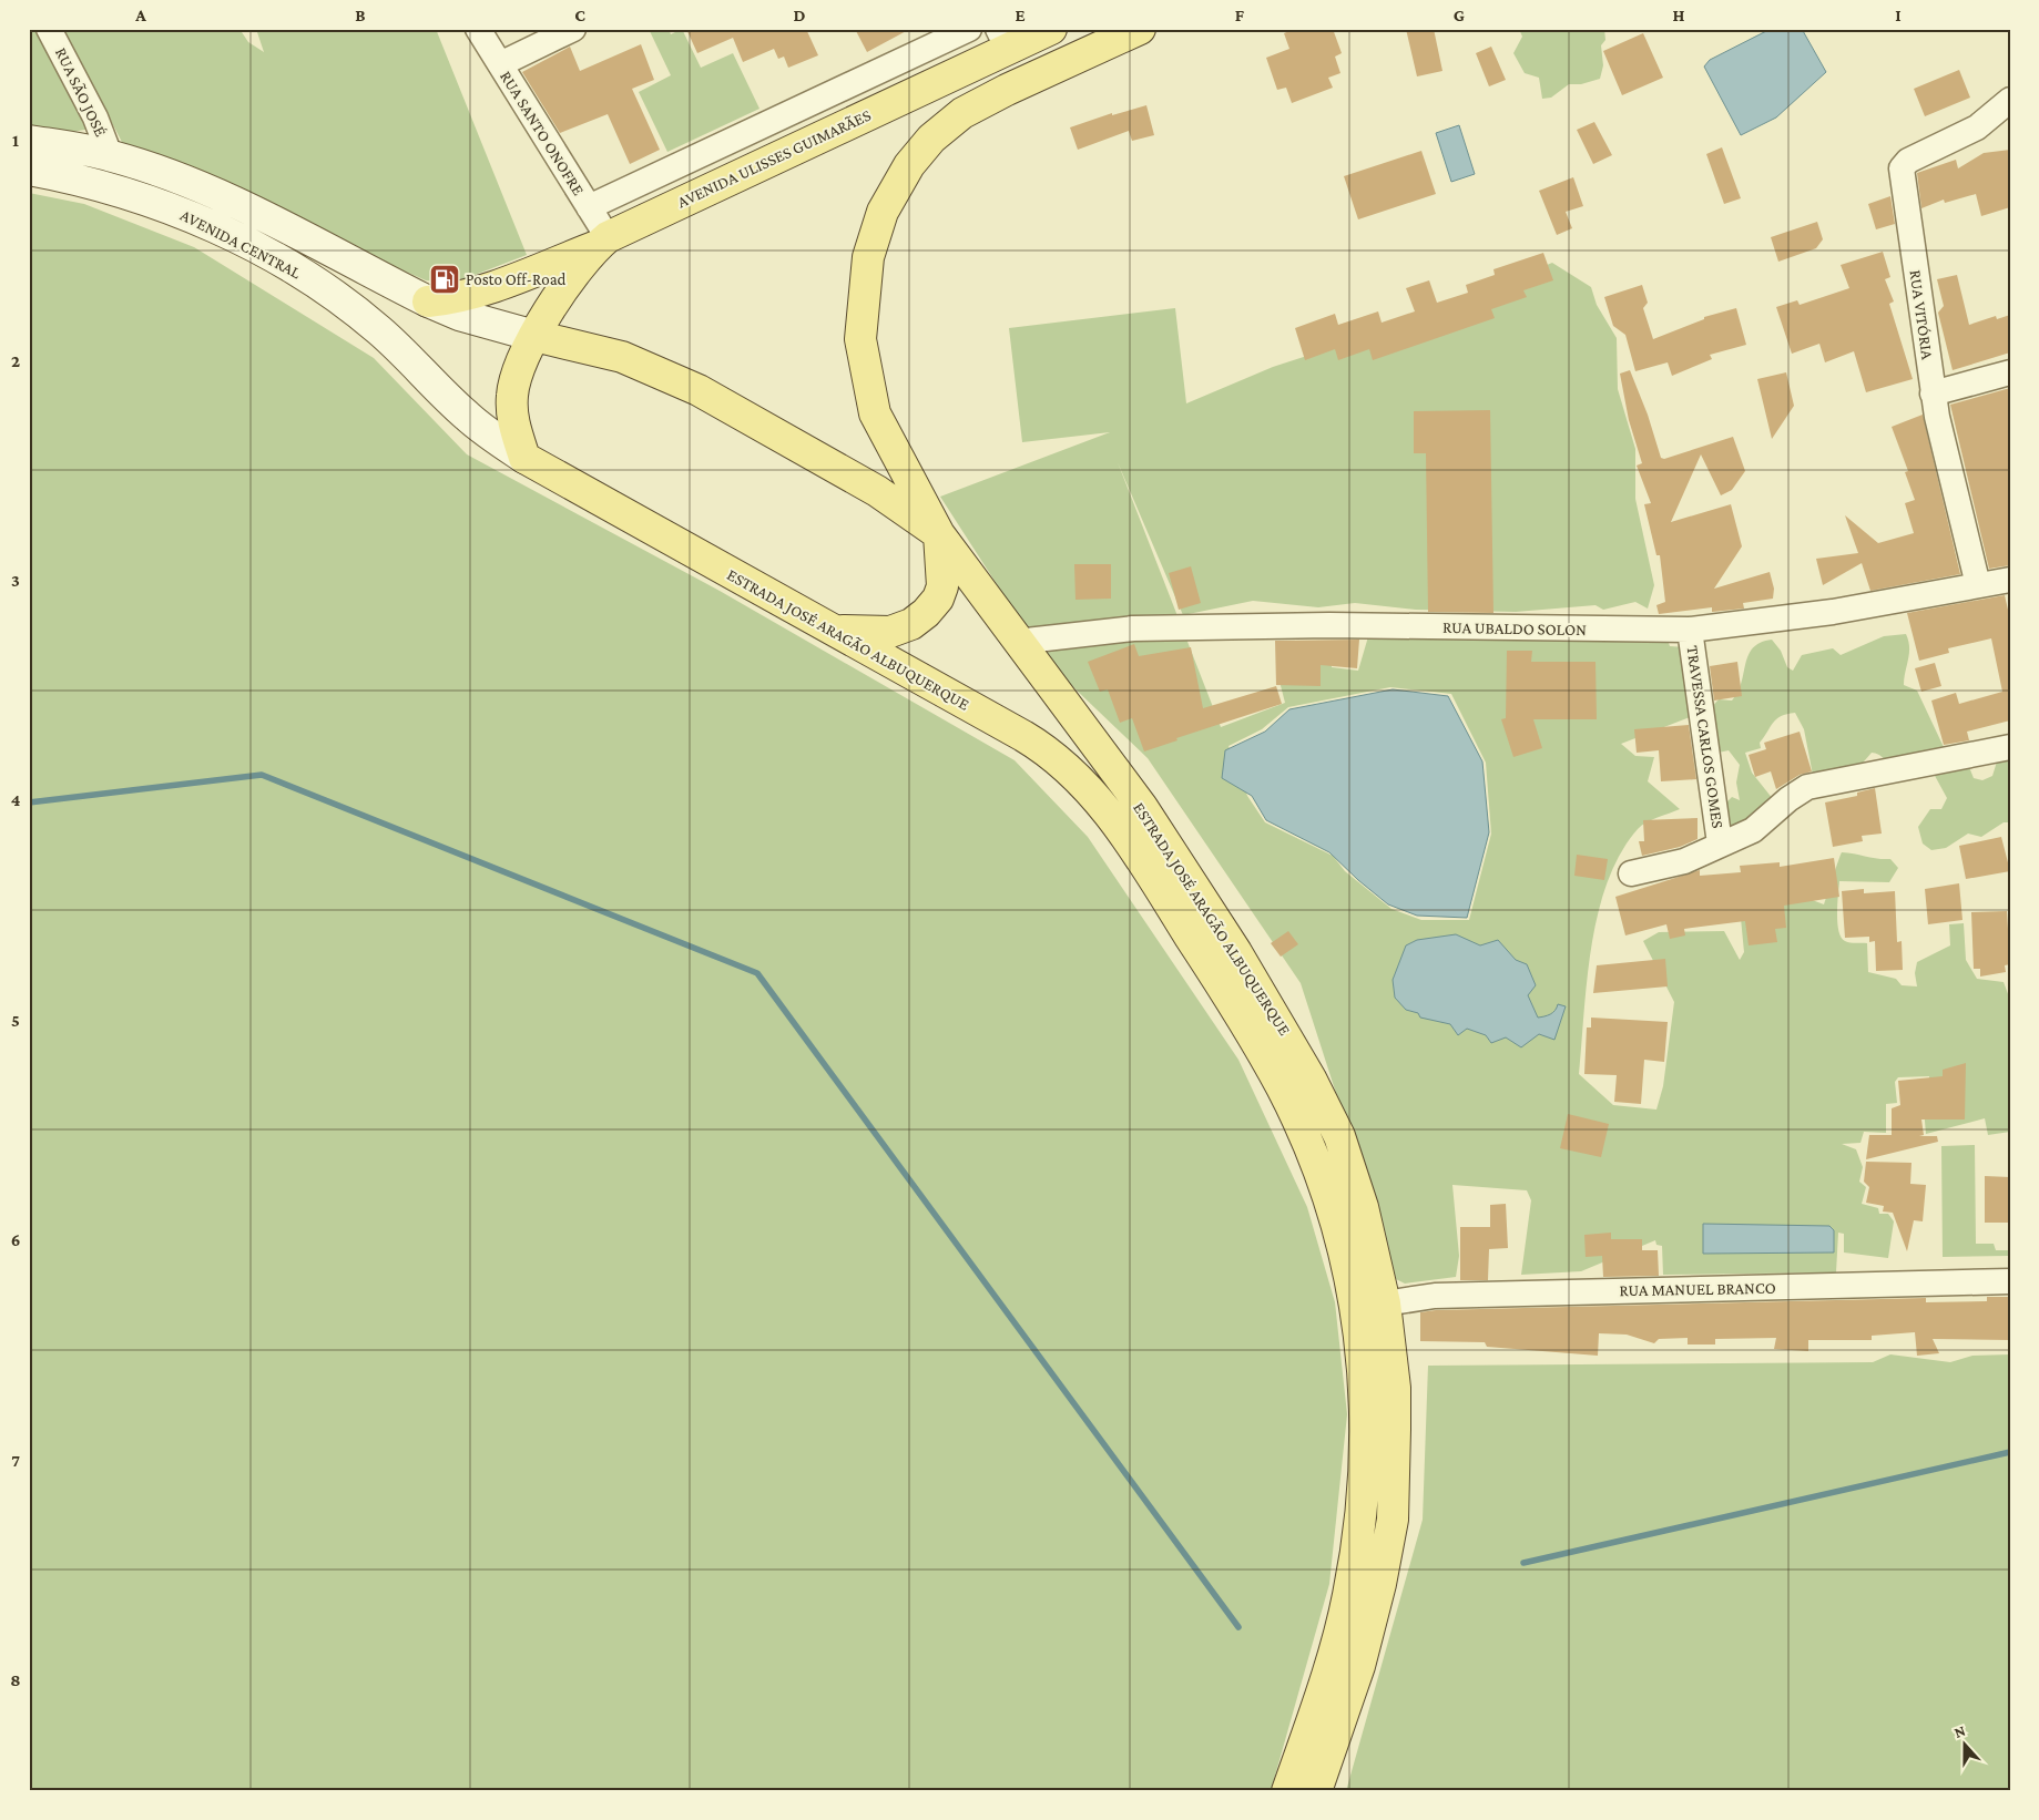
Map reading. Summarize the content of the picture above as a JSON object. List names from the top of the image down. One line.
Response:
{"streets":{"main road":["AVENIDA ULISSES GUIMARÃES","AVENIDA CENTRAL","ESTRADA JOSÉ ARAGÃO ALBUQUERQUE"],"street":["RUA SÃO JOSÉ","RUA SANTO ONOFRE","RUA VITÓRIA","RUA UBALDO SOLON","TRAVESSA CARLOS GOMES","RUA MANUEL BRANCO"]},"crossings":[["RUA SÃO JOSÉ","AVENIDA CENTRAL"],["RUA SANTO ONOFRE","AVENIDA ULISSES GUIMARÃES"],["AVENIDA ULISSES GUIMARÃES","AVENIDA CENTRAL"],["AVENIDA ULISSES GUIMARÃES","ESTRADA JOSÉ ARAGÃO ALBUQUERQUE"],["AVENIDA CENTRAL","ESTRADA JOSÉ ARAGÃO ALBUQUERQUE"],["RUA VITÓRIA","RUA UBALDO SOLON"],["RUA UBALDO SOLON","ESTRADA JOSÉ ARAGÃO ALBUQUERQUE"],["RUA UBALDO SOLON","TRAVESSA CARLOS GOMES"],["ESTRADA JOSÉ ARAGÃO ALBUQUERQUE","RUA MANUEL BRANCO"]],"places":{"fuel station":["Posto Off-Road"]},"north":"top","grid":{"columns":["A","B","C","D","E","F","G","H","I"],"rows":["1","2","3","4","5","6","7","8"]}}
